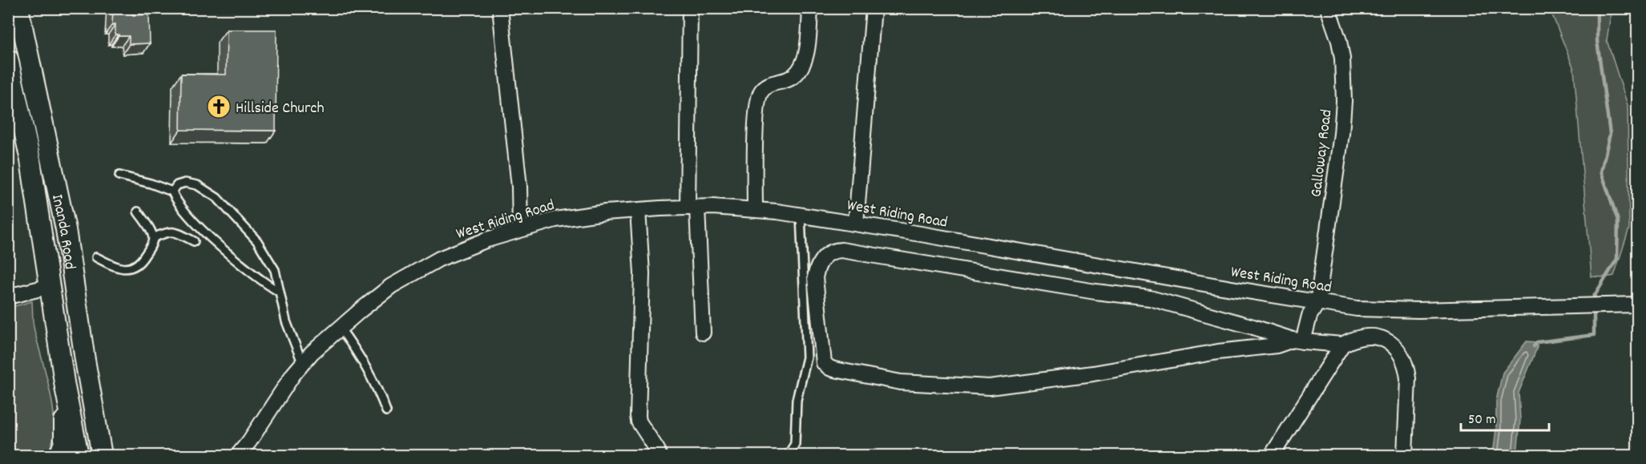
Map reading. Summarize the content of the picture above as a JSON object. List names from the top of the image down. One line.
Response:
{"streets":{"main road":["Inanda Road"],"street":["Galloway Road","West Riding Road"]},"crossings":[["Galloway Road","West Riding Road"]],"places":{"church":["Hillside Church"]},"scale_bar":"50 m"}
